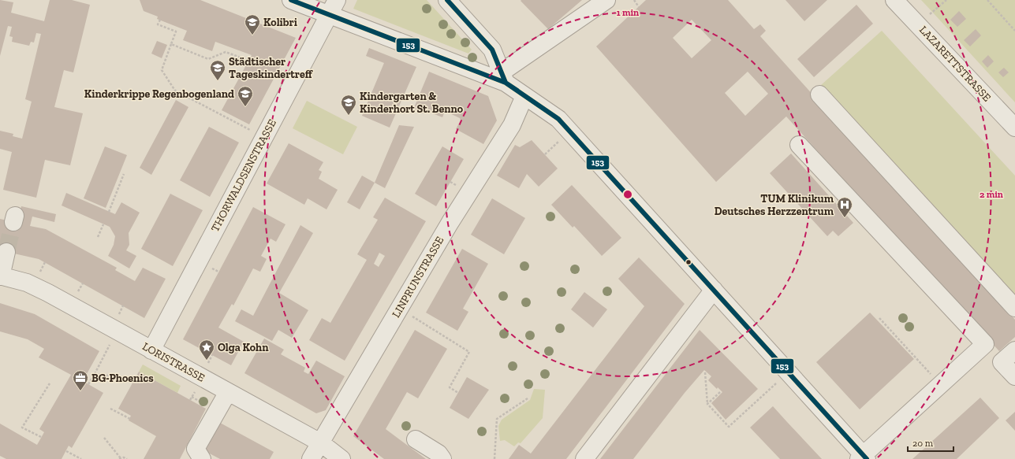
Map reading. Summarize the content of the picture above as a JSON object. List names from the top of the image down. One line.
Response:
{"streets":{"street":["LAZARETTSTRASSE","THORWALDSENSTRASSE","LINPRUNSTRASSE","LORISTRASSE"]},"crossings":[["THORWALDSENSTRASSE","LORISTRASSE"],["LINPRUNSTRASSE","LORISTRASSE"]],"places":{"school or university":["Kolibri","Städtischer Tageskindertreff","Kinderkrippe Regenbogenland","Kindergarten & Kinderhort St. Benno"],"hospital":["TUM Klinikum Deutsches Herzzentrum"],"place":["Olga Kohn"],"office":["BG-Phoenics"]},"lines":["transit line 153"],"scale_bar":"20 m","rings":["1 min","2 min"]}
